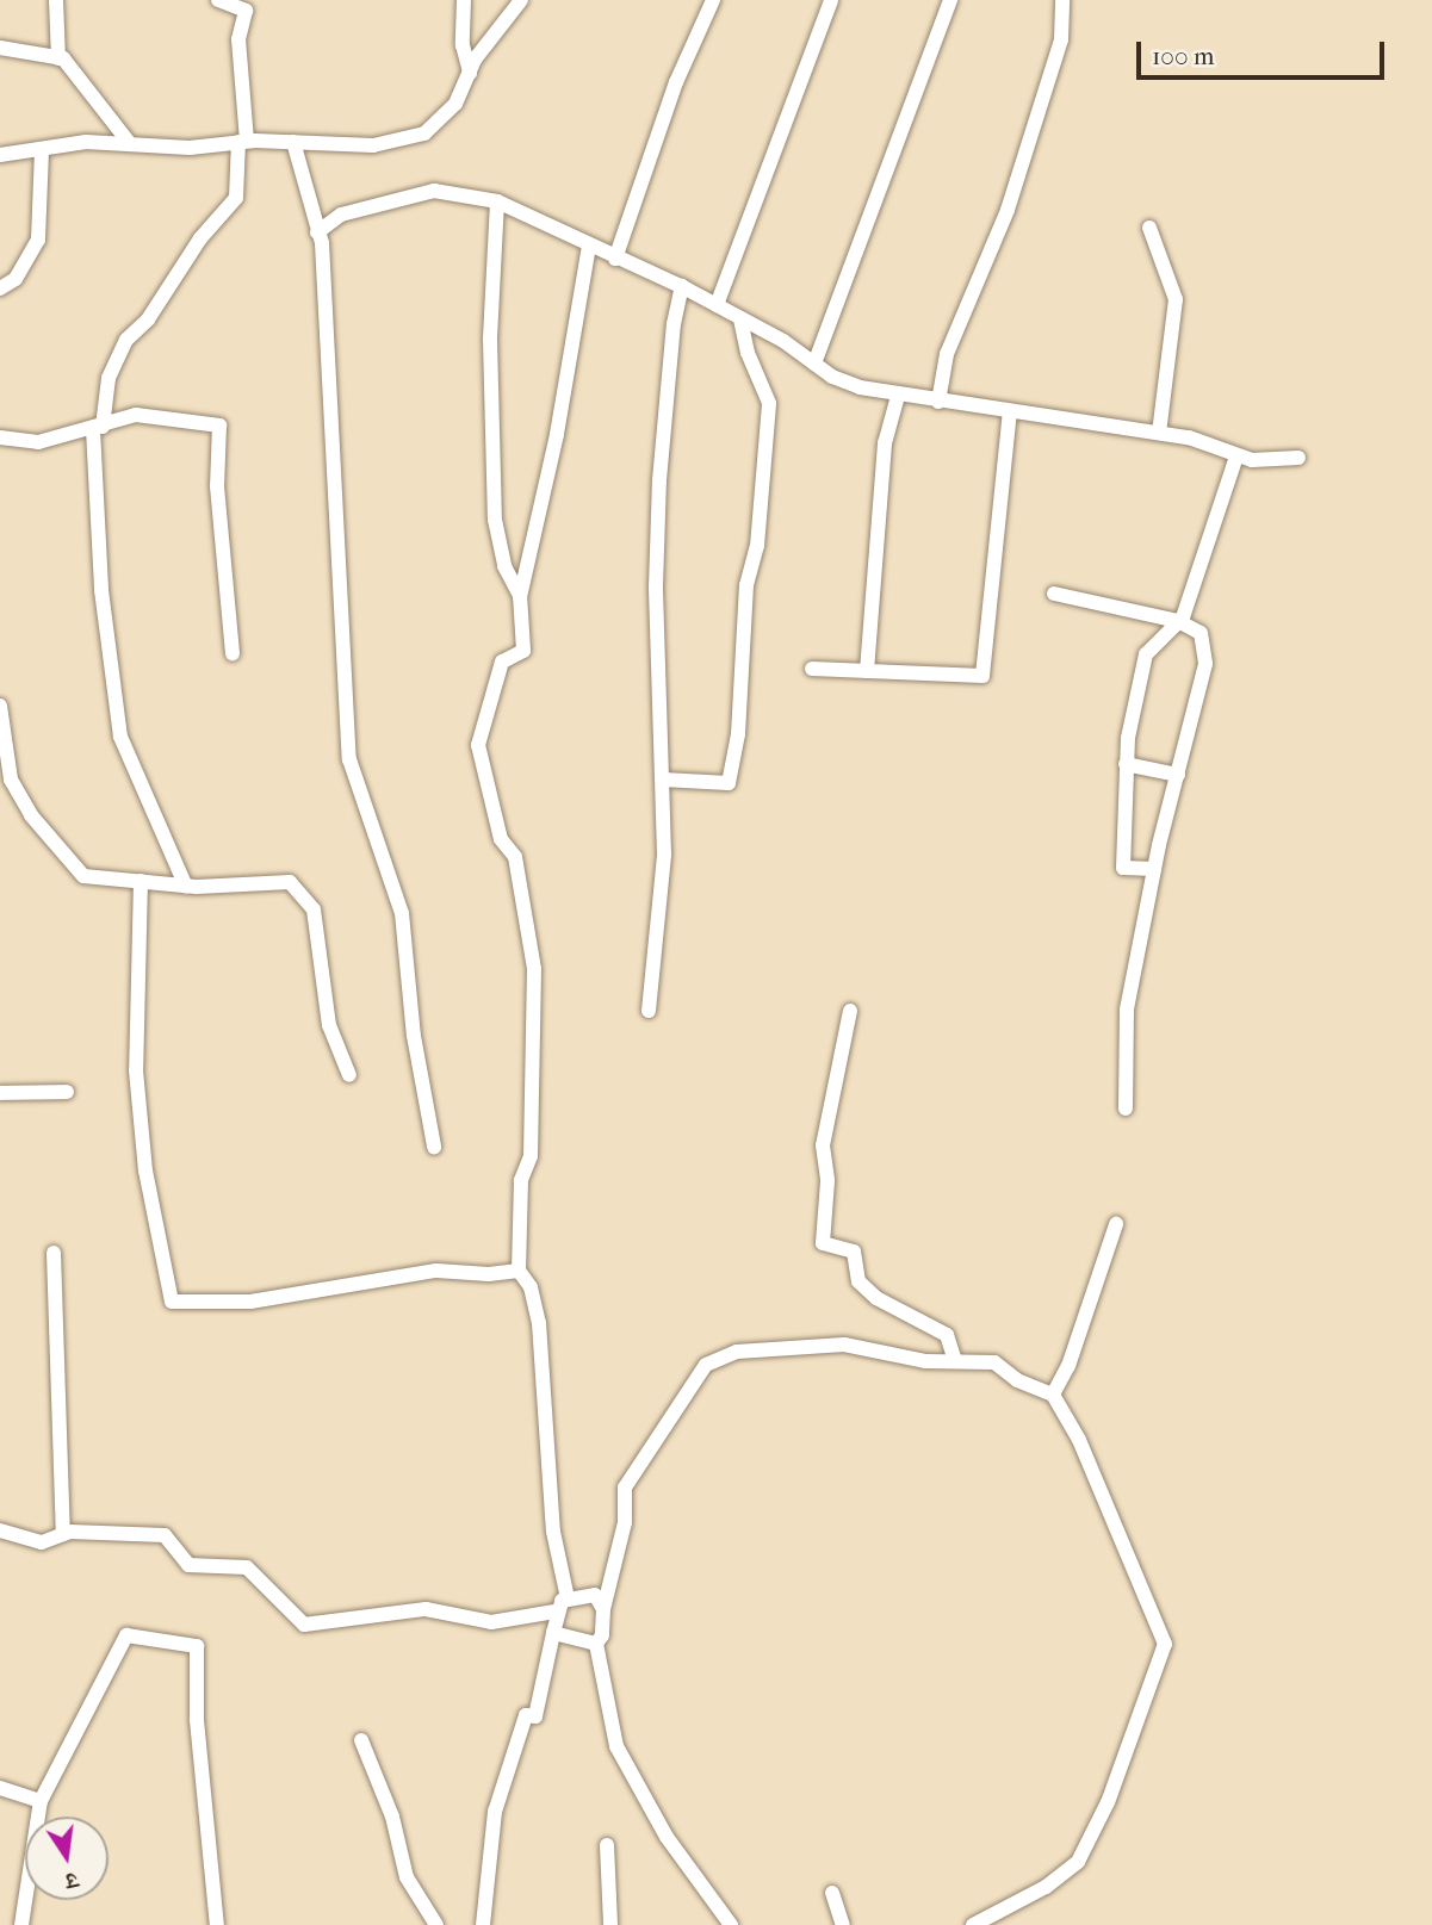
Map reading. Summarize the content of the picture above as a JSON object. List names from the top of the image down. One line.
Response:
{"scale_bar":"100 m","north":"bottom"}
